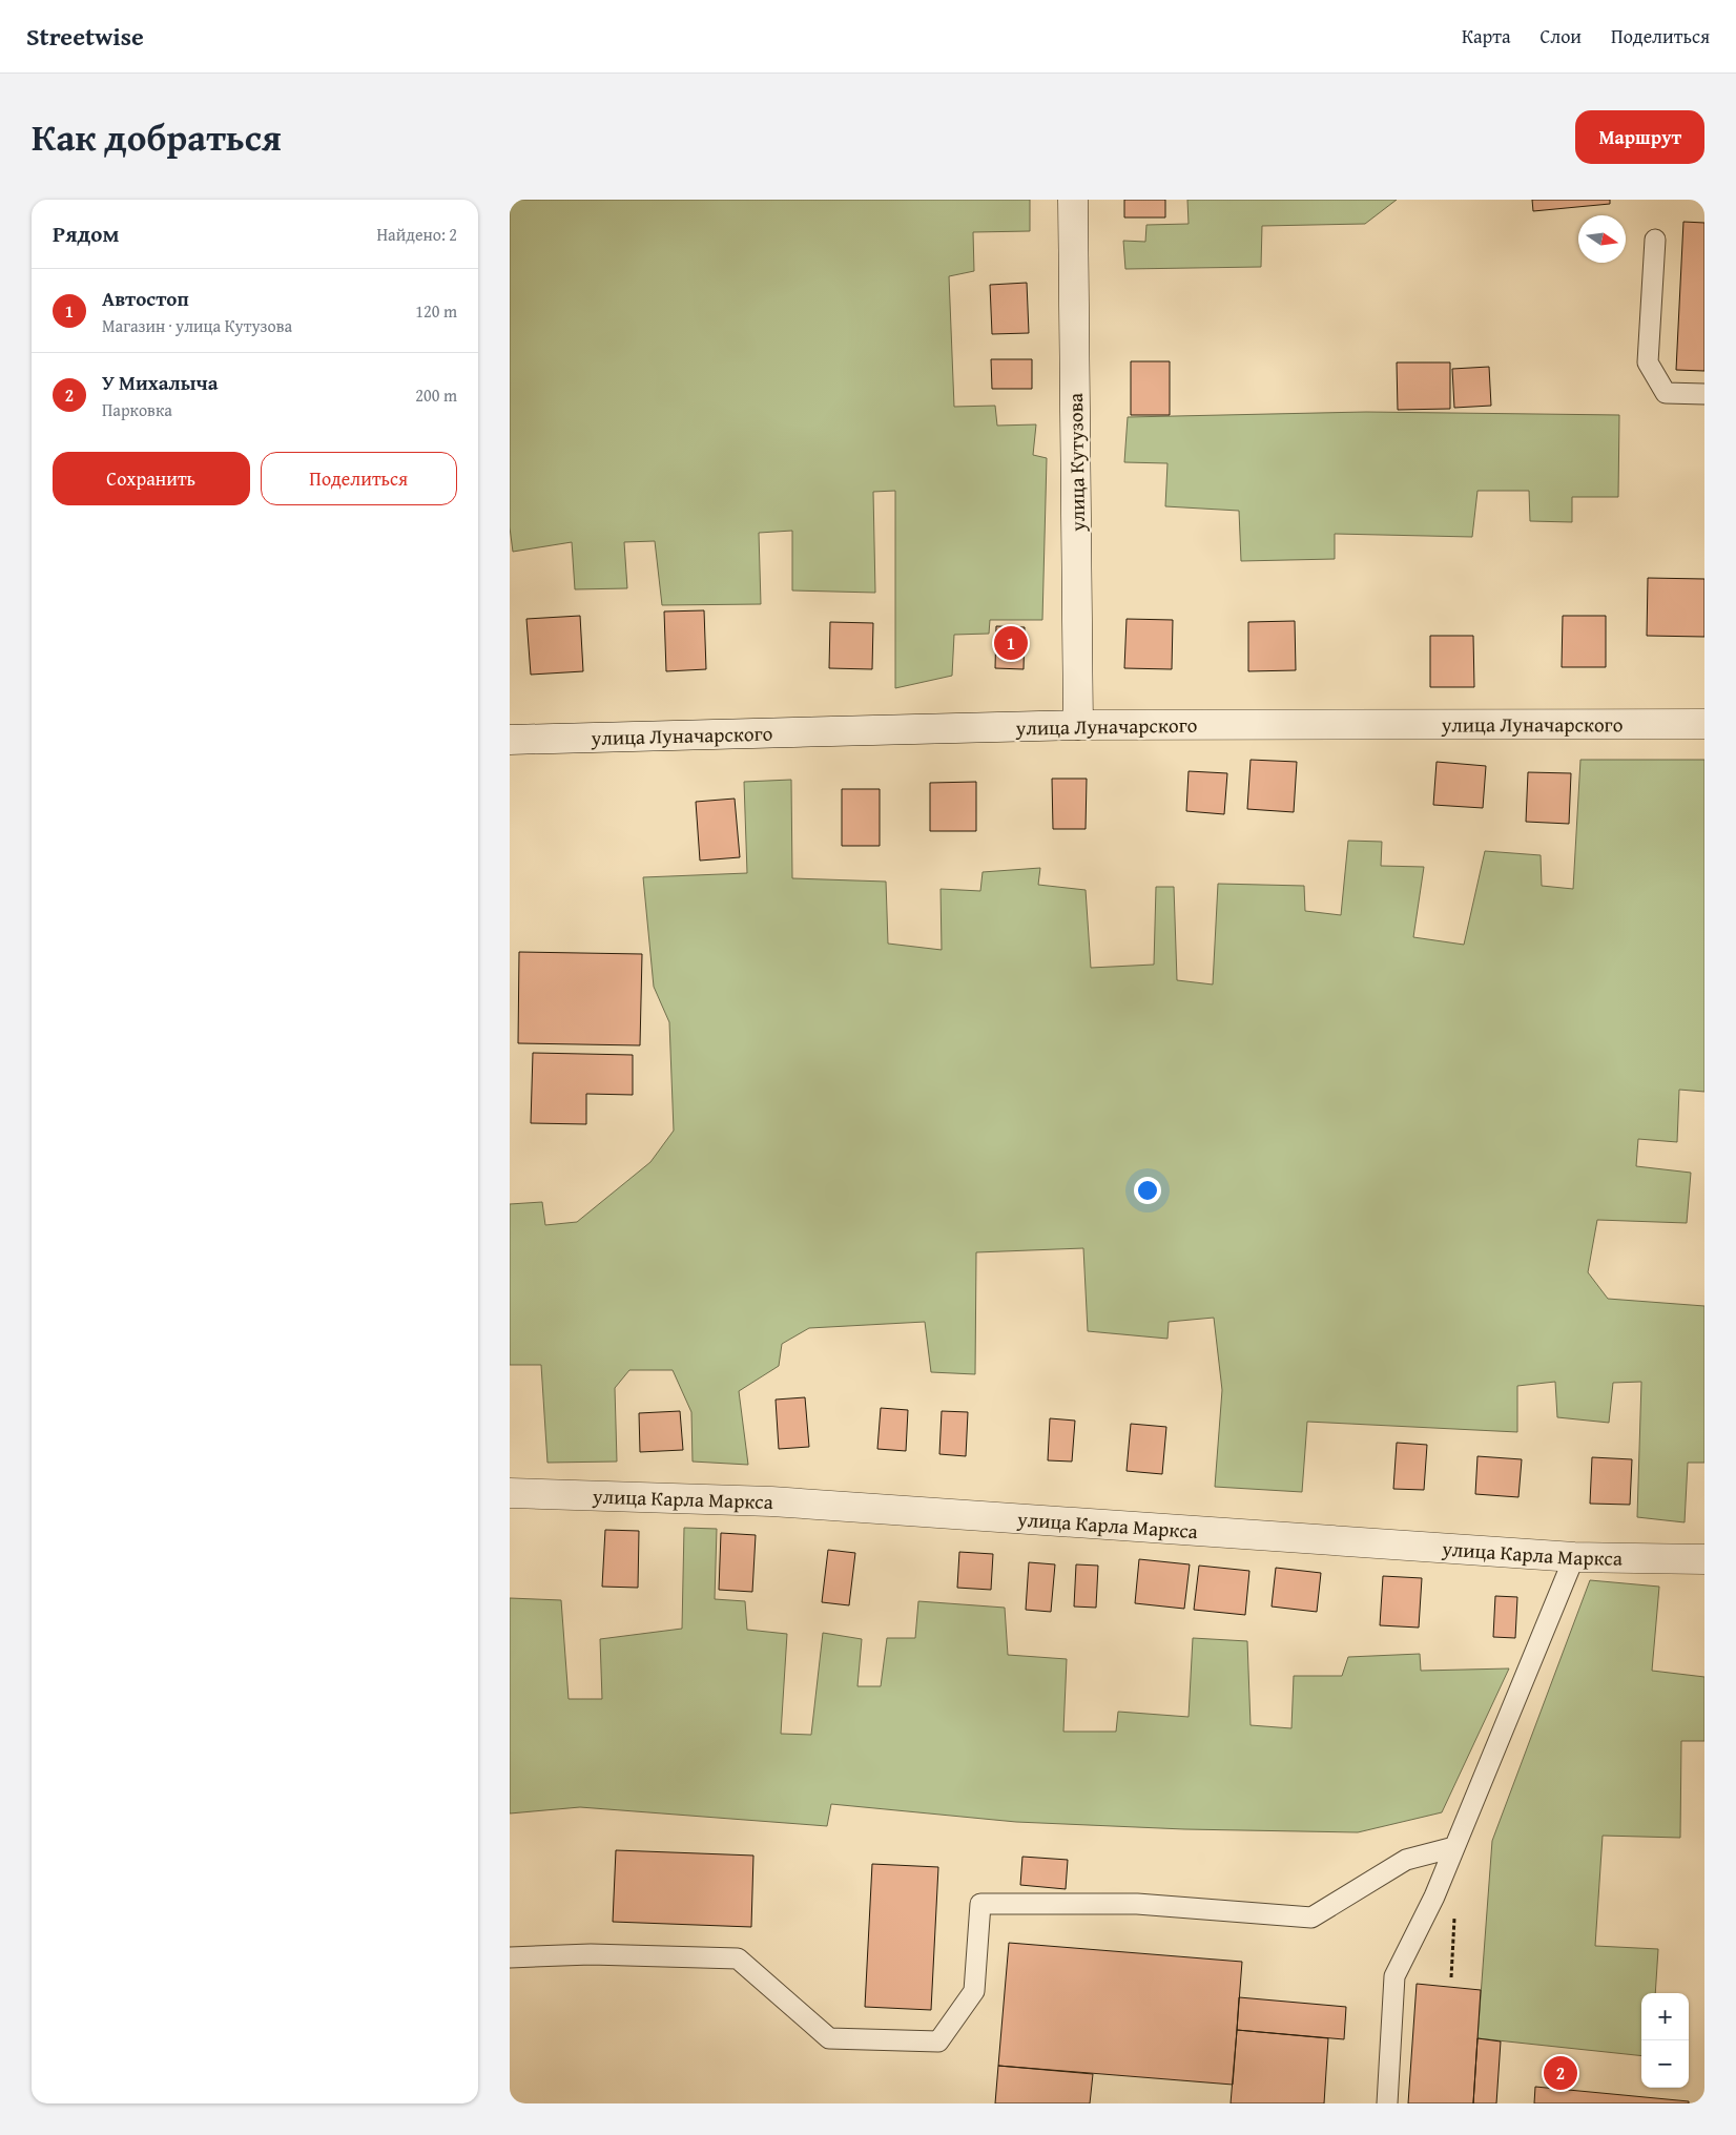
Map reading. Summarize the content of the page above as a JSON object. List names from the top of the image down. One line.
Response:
{"streets":{"street":["улица Кутузова","улица Луначарского","улица Карла Маркса"]},"crossings":[["улица Кутузова","улица Луначарского"]],"north":"right","page":{"header":"Streetwise","nav":["Карта","Слои","Поделиться"],"title":"Как добраться","buttons":["Маршрут",["Сохранить","Поделиться"]],"heading":["Рядом","Найдено: 2"],"list":[{"mark":"1","name":"Автостоп","note":"Магазин · улица Кутузова","value":"120 m"},{"mark":"2","name":"У Михалыча","note":"Парковка","value":"200 m"}],"pins":["1","2"],"map_buttons":["+","−"]}}
